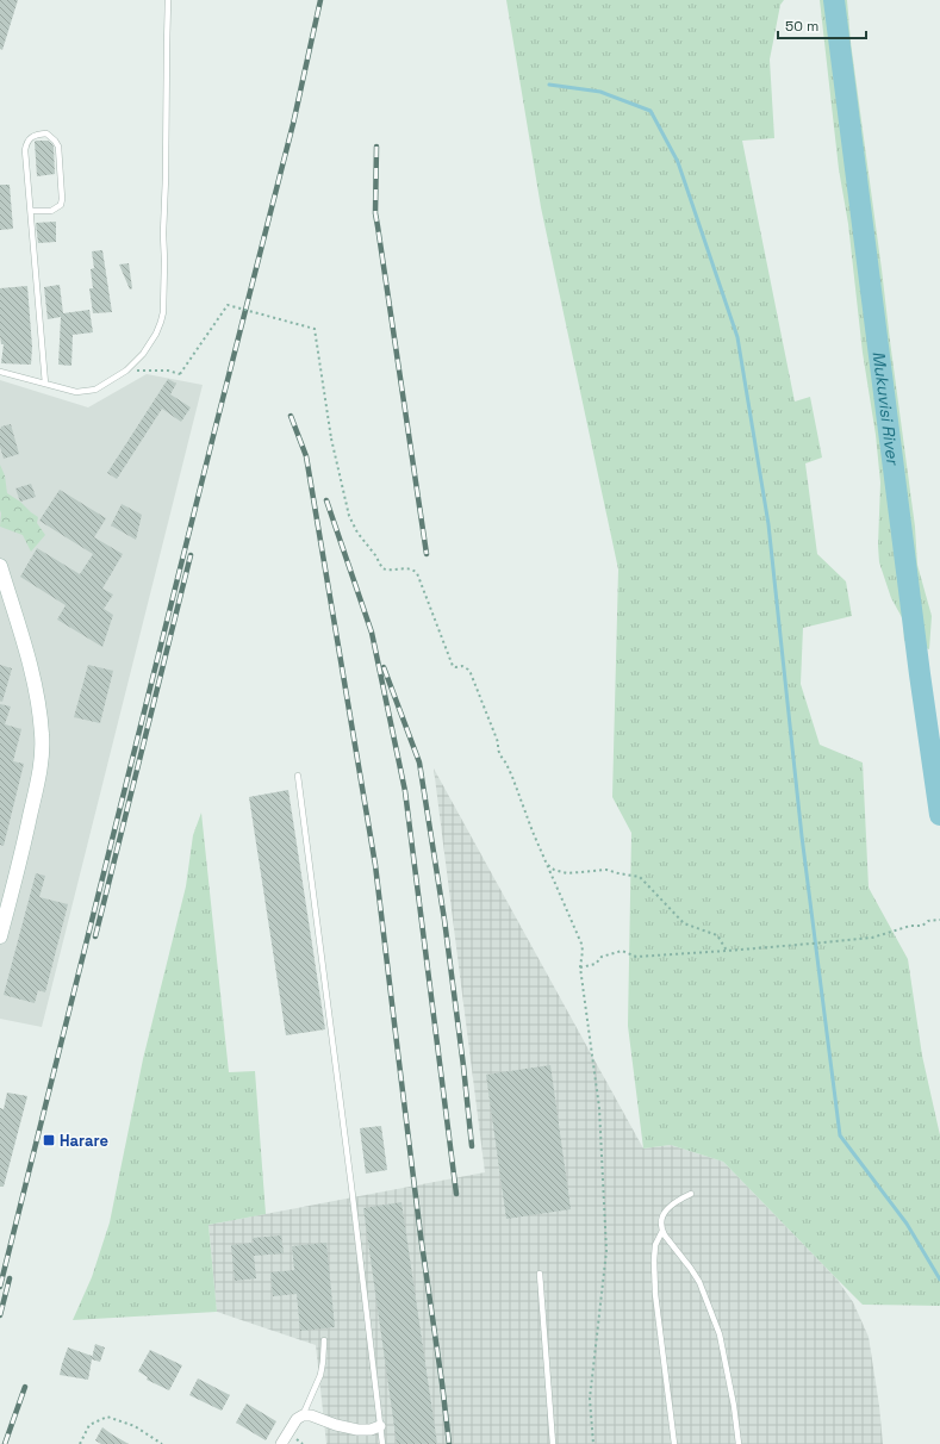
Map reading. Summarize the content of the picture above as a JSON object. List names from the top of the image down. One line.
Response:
{"water":["Mukuvisi River"],"places":{"transit":["Harare"]},"scale_bar":"50 m"}
